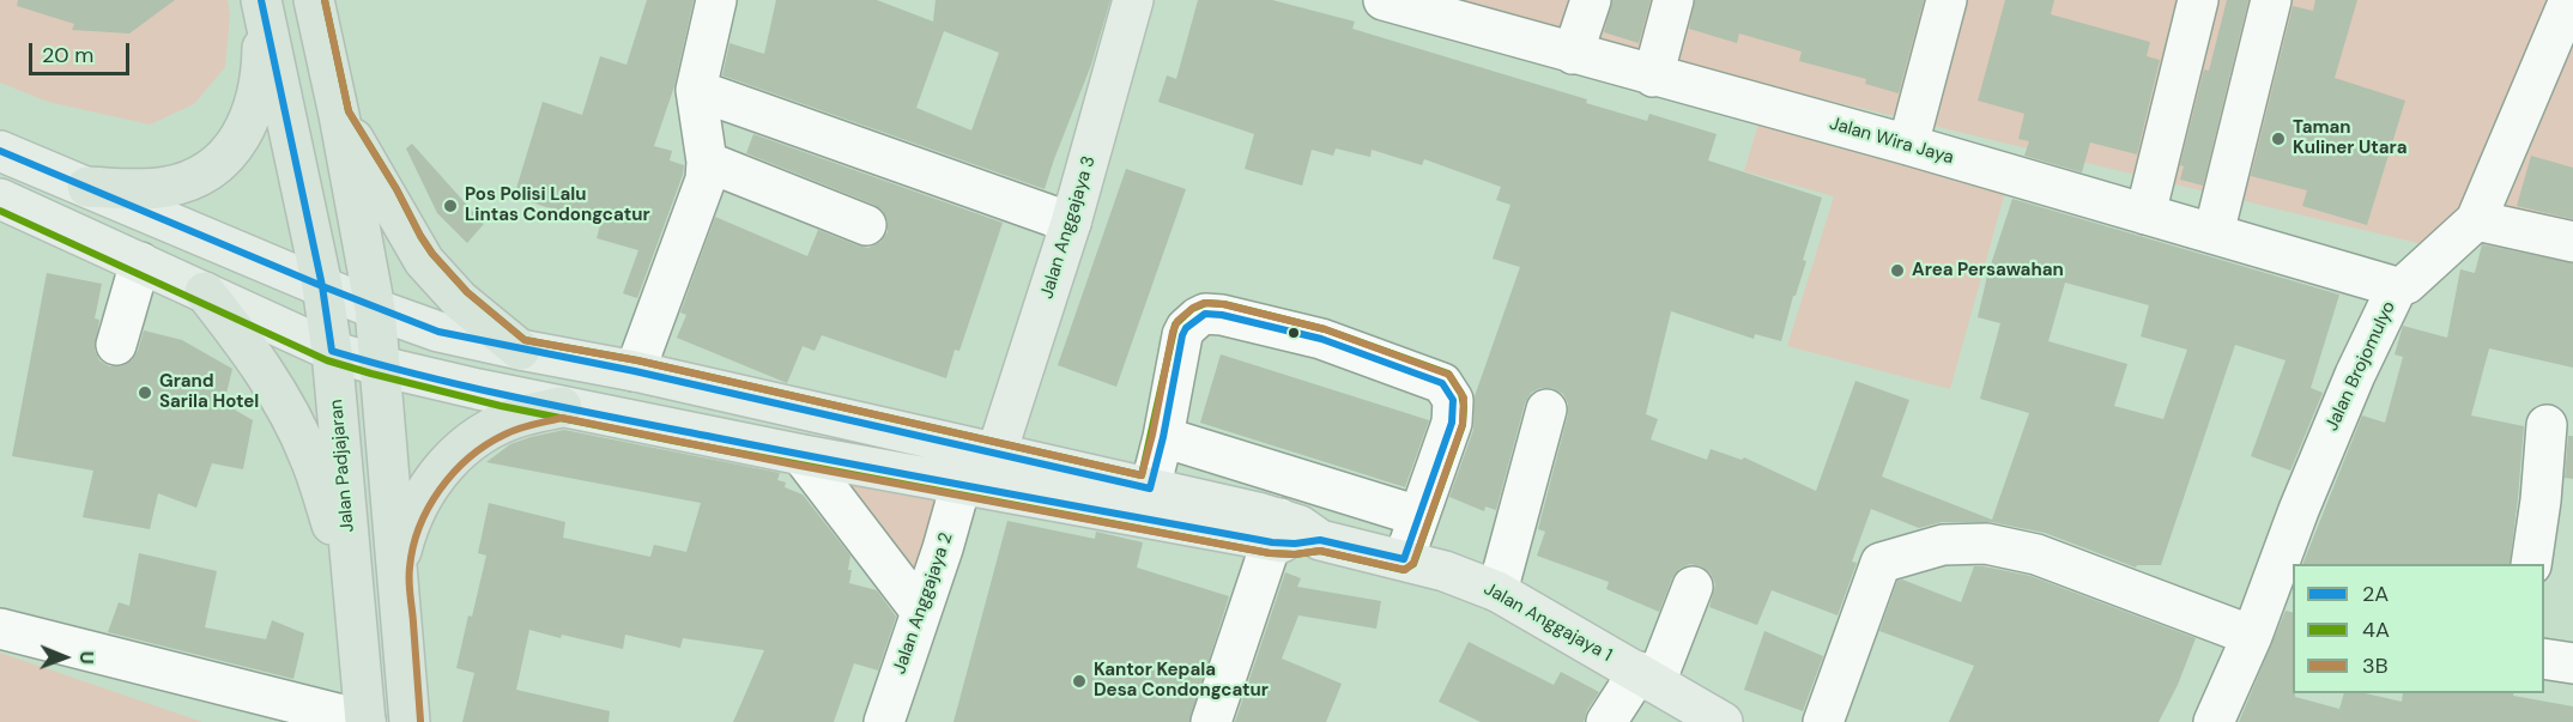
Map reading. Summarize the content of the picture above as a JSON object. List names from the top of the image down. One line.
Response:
{"streets":{"highway":["Jalan Padjajaran"],"main road":["Jalan Anggajaya 3","Jalan Anggajaya 1"],"street":["Jalan Wira Jaya","Jalan Brojomulyo","Jalan Anggajaya 2"]},"crossings":[["Jalan Wira Jaya","Jalan Brojomulyo"],["Jalan Anggajaya 3","Jalan Anggajaya 1"],["Jalan Padjajaran","Jalan Anggajaya 1"],["Jalan Anggajaya 2","Jalan Anggajaya 1"]],"places":["Taman Kuliner Utara","Pos Polisi Lalu Lintas Condongcatur","Area Persawahan","Grand Sarila Hotel","Kantor Kepala Desa Condongcatur"],"lines":["transit line 2A","transit line 4A","transit line 3B"],"legend":["2A","4A","3B"],"scale_bar":"20 m","north":"right"}
